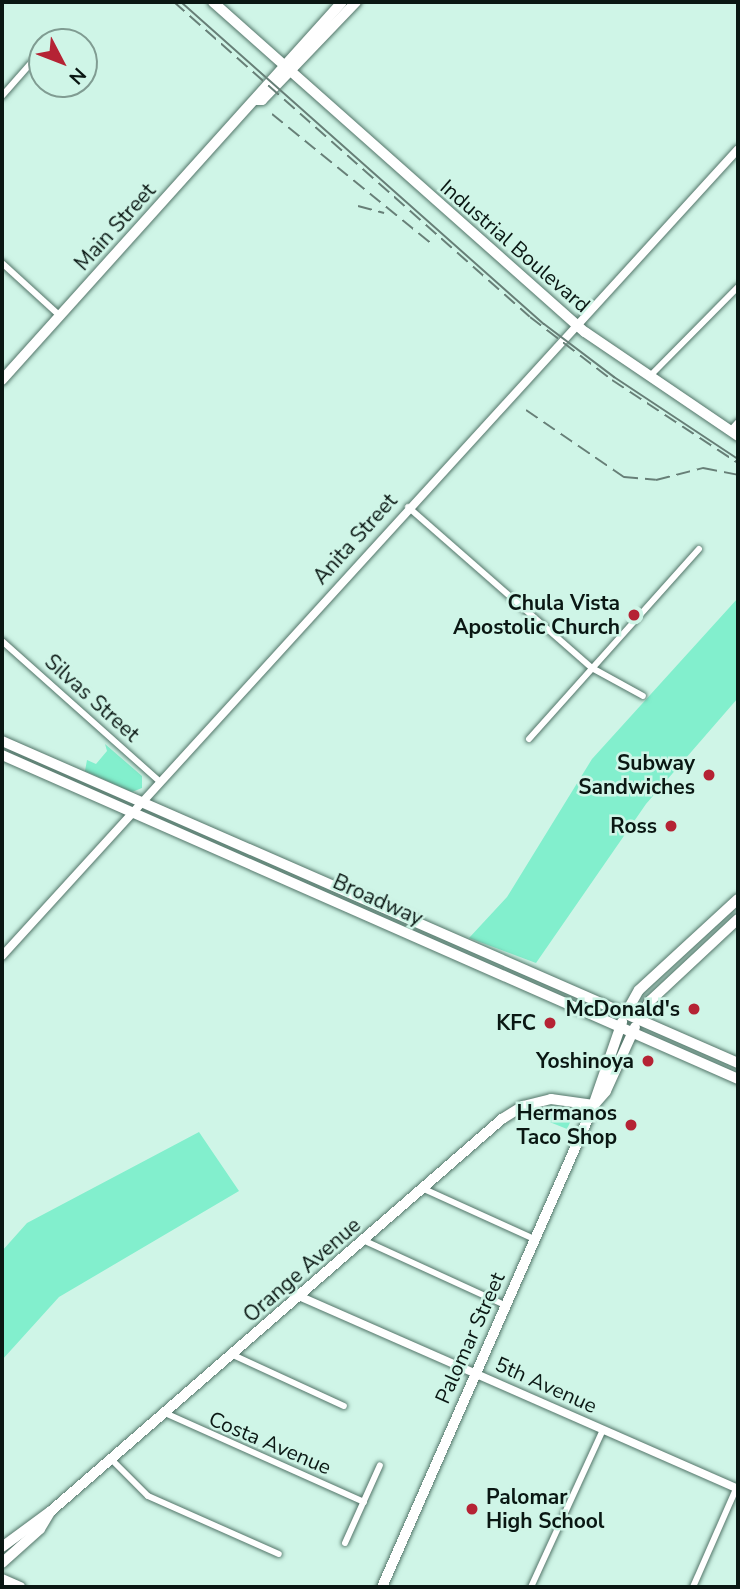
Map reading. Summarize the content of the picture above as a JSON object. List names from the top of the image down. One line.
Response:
{"streets":{"main road":["Main Street","Industrial Boulevard","Broadway","Orange Avenue","Palomar Street"],"street":["Anita Street","Silvas Street","5th Avenue","Costa Avenue"]},"crossings":[["Main Street","Industrial Boulevard"],["Industrial Boulevard","Anita Street"],["Anita Street","Silvas Street"],["Anita Street","Broadway"],["Broadway","Palomar Street"],["Orange Avenue","Palomar Street"],["Orange Avenue","5th Avenue"],["Orange Avenue","Costa Avenue"],["Palomar Street","5th Avenue"]],"places":["Chula Vista Apostolic Church","Subway Sandwiches","Ross","McDonald's","KFC","Yoshinoya","Hermanos Taco Shop","Palomar High School"],"north":"bottom right"}
